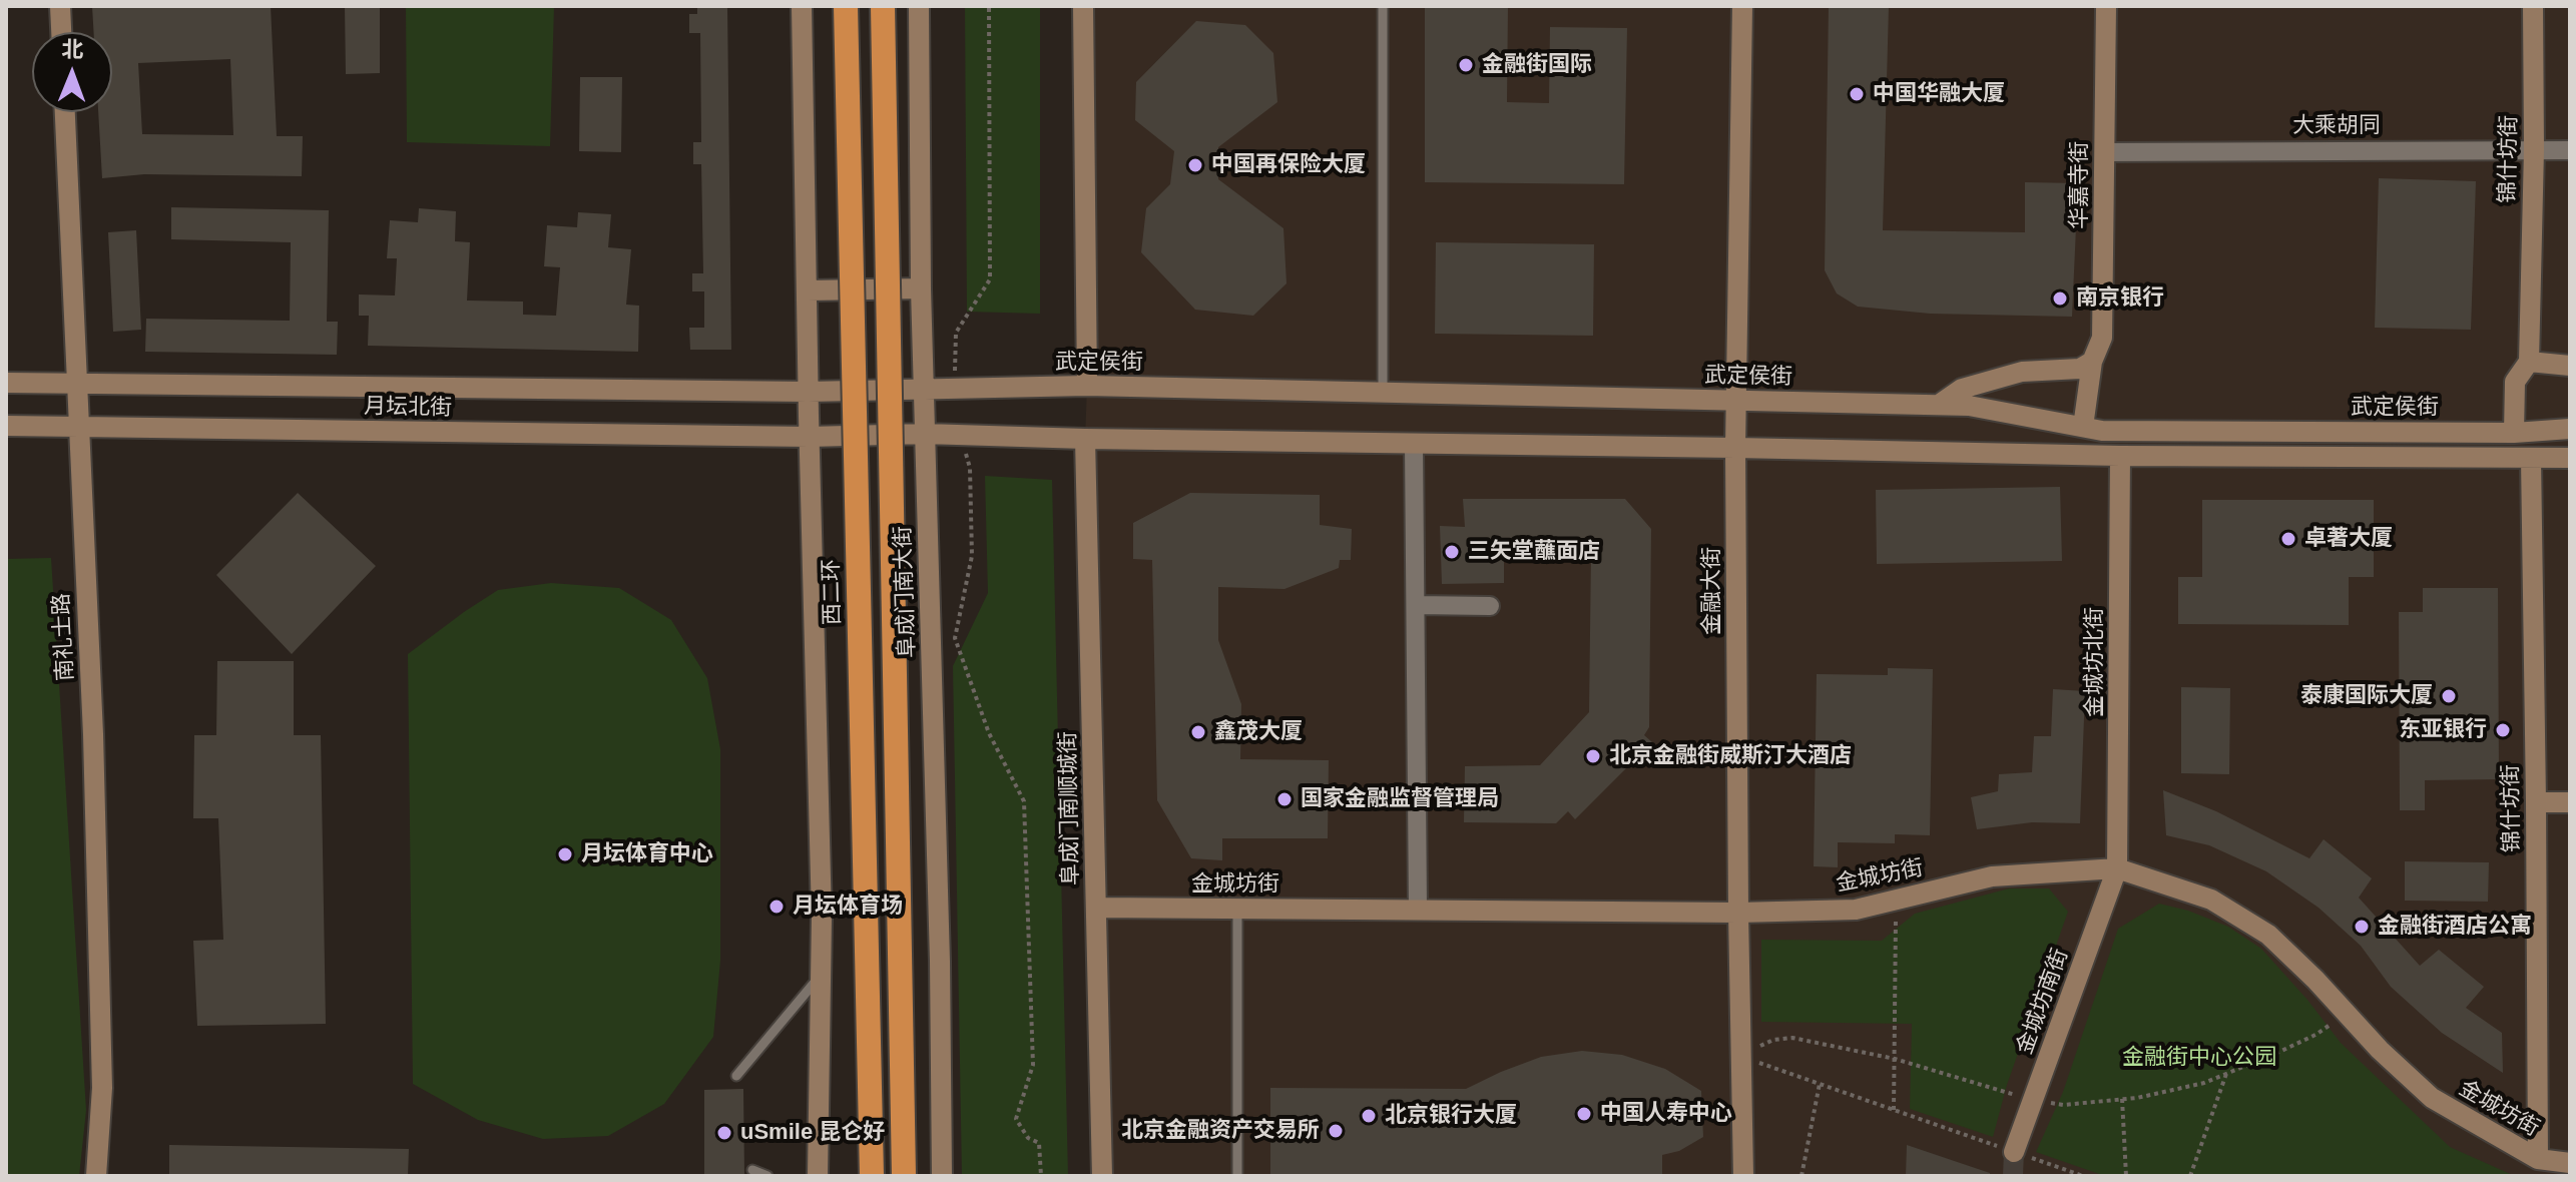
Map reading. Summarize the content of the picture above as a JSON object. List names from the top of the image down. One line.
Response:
{"streets":{"highway":["西二环"],"street":["大乘胡同","锦什坊街","华嘉寺街","武定侯街","月坛北街","金融大街","阜成门南大街","南礼士路","金城坊北街","阜成门南顺城街","金城坊街","金城坊南街"]},"crossings":[["大乘胡同","锦什坊街"],["大乘胡同","华嘉寺街"],["锦什坊街","武定侯街"],["锦什坊街","金城坊街"],["华嘉寺街","武定侯街"],["武定侯街","月坛北街"],["武定侯街","金融大街"],["武定侯街","阜成门南大街"],["月坛北街","阜成门南大街"],["月坛北街","南礼士路"],["金融大街","金城坊街"],["金城坊北街","金城坊街"],["金城坊北街","金城坊南街"],["阜成门南顺城街","金城坊街"],["金城坊街","金城坊南街"]],"parks":["金融街中心公园"],"places":["金融街国际","中国华融大厦","中国再保险大厦","南京银行","卓著大厦","三矢堂蘸面店","泰康国际大厦","东亚银行","鑫茂大厦","北京金融街威斯汀大酒店","国家金融监督管理局","月坛体育中心","月坛体育场","金融街酒店公寓","中国人寿中心","北京银行大厦","北京金融资产交易所","uSmile 昆仑好"],"north":"top"}
